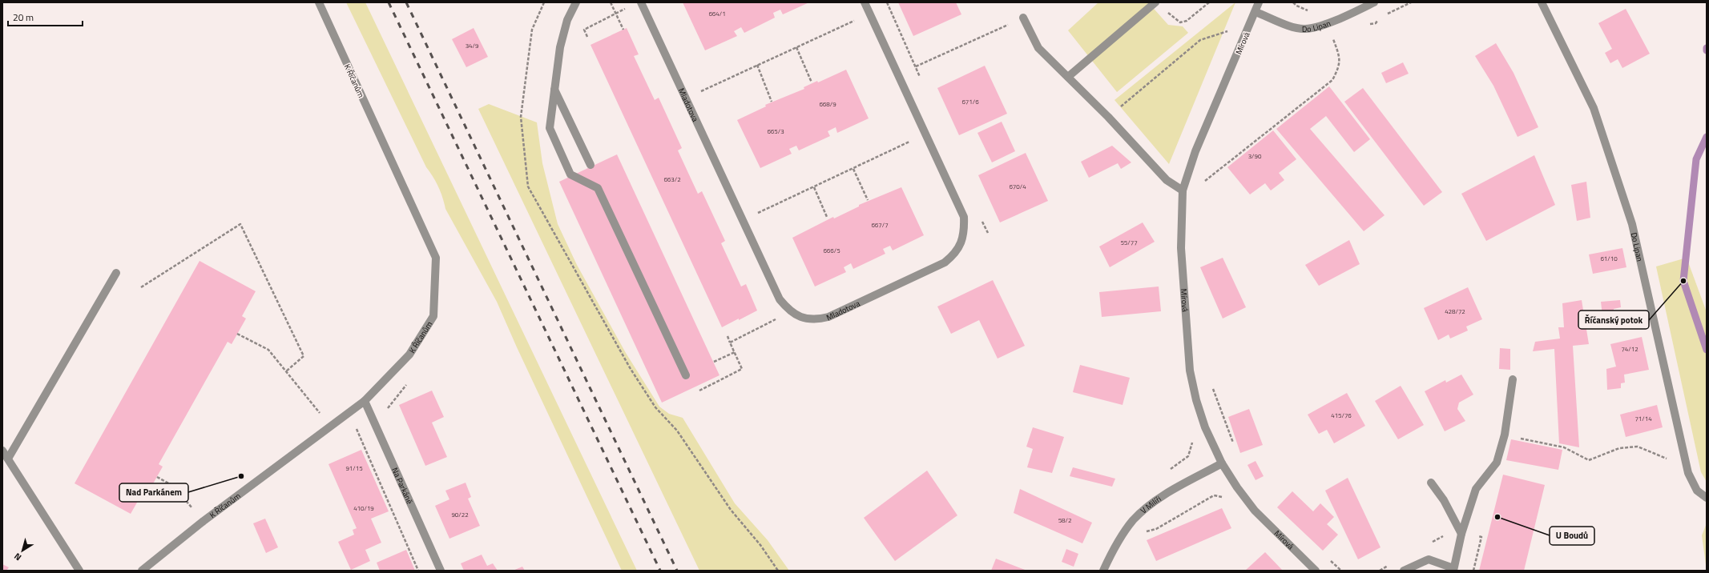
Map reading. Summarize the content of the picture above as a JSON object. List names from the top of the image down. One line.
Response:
{"streets":{"street":["Do Lipan","Mírová","K Říčanům","Mladotova","Na Parkáně","V Milíři"]},"crossings":[["Do Lipan","Mírová"],["Mírová","V Milíři"],["K Říčanům","Na Parkáně"]],"places":["Říčanský potok","Nad Parkánem","U Boudů"],"house_numbers":["664/1","34/9","671/6","668/9","665/3","3/90","663/2","670/4","667/7","55/77","666/5","61/10","428/72","74/12","415/76","71/14","91/15","410/19","90/22","58/2"],"scale_bar":"20 m","north":"bottom left"}
